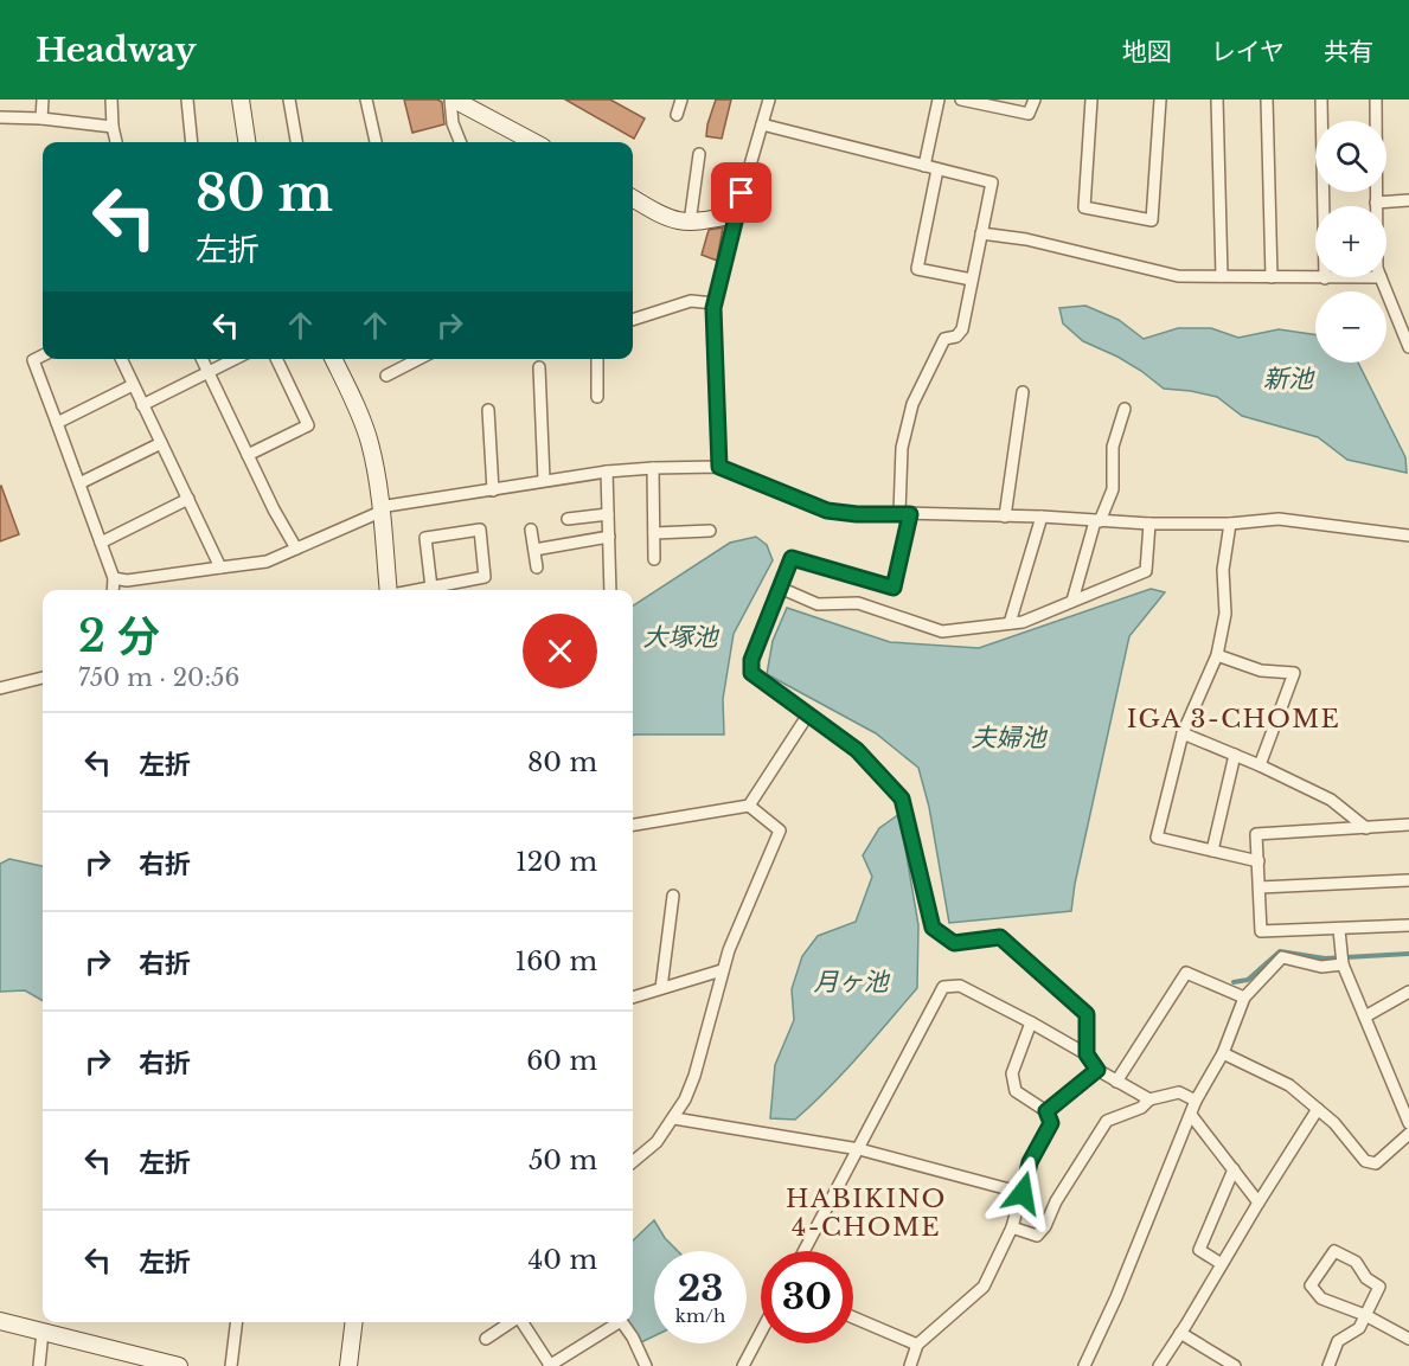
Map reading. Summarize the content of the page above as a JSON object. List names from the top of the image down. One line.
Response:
{"districts":["IGA 3-CHOME","HABIKINO 4-CHOME"],"water":["新池","大塚池","夫婦池","月ヶ池"],"page":{"header":"Headway","nav":["地図","レイヤ","共有"],"map_buttons":["+","−"],"turn":["80 m","左折"],"heading":["2 分","750 m · 20:56"],"list":[{"name":"左折","value":"80 m"},{"name":"右折","value":"120 m"},{"name":"右折","value":"160 m"},{"name":"右折","value":"60 m"},{"name":"左折","value":"50 m"},{"name":"左折","value":"40 m"}],"speed":"23 km/h","limit":"30"}}
